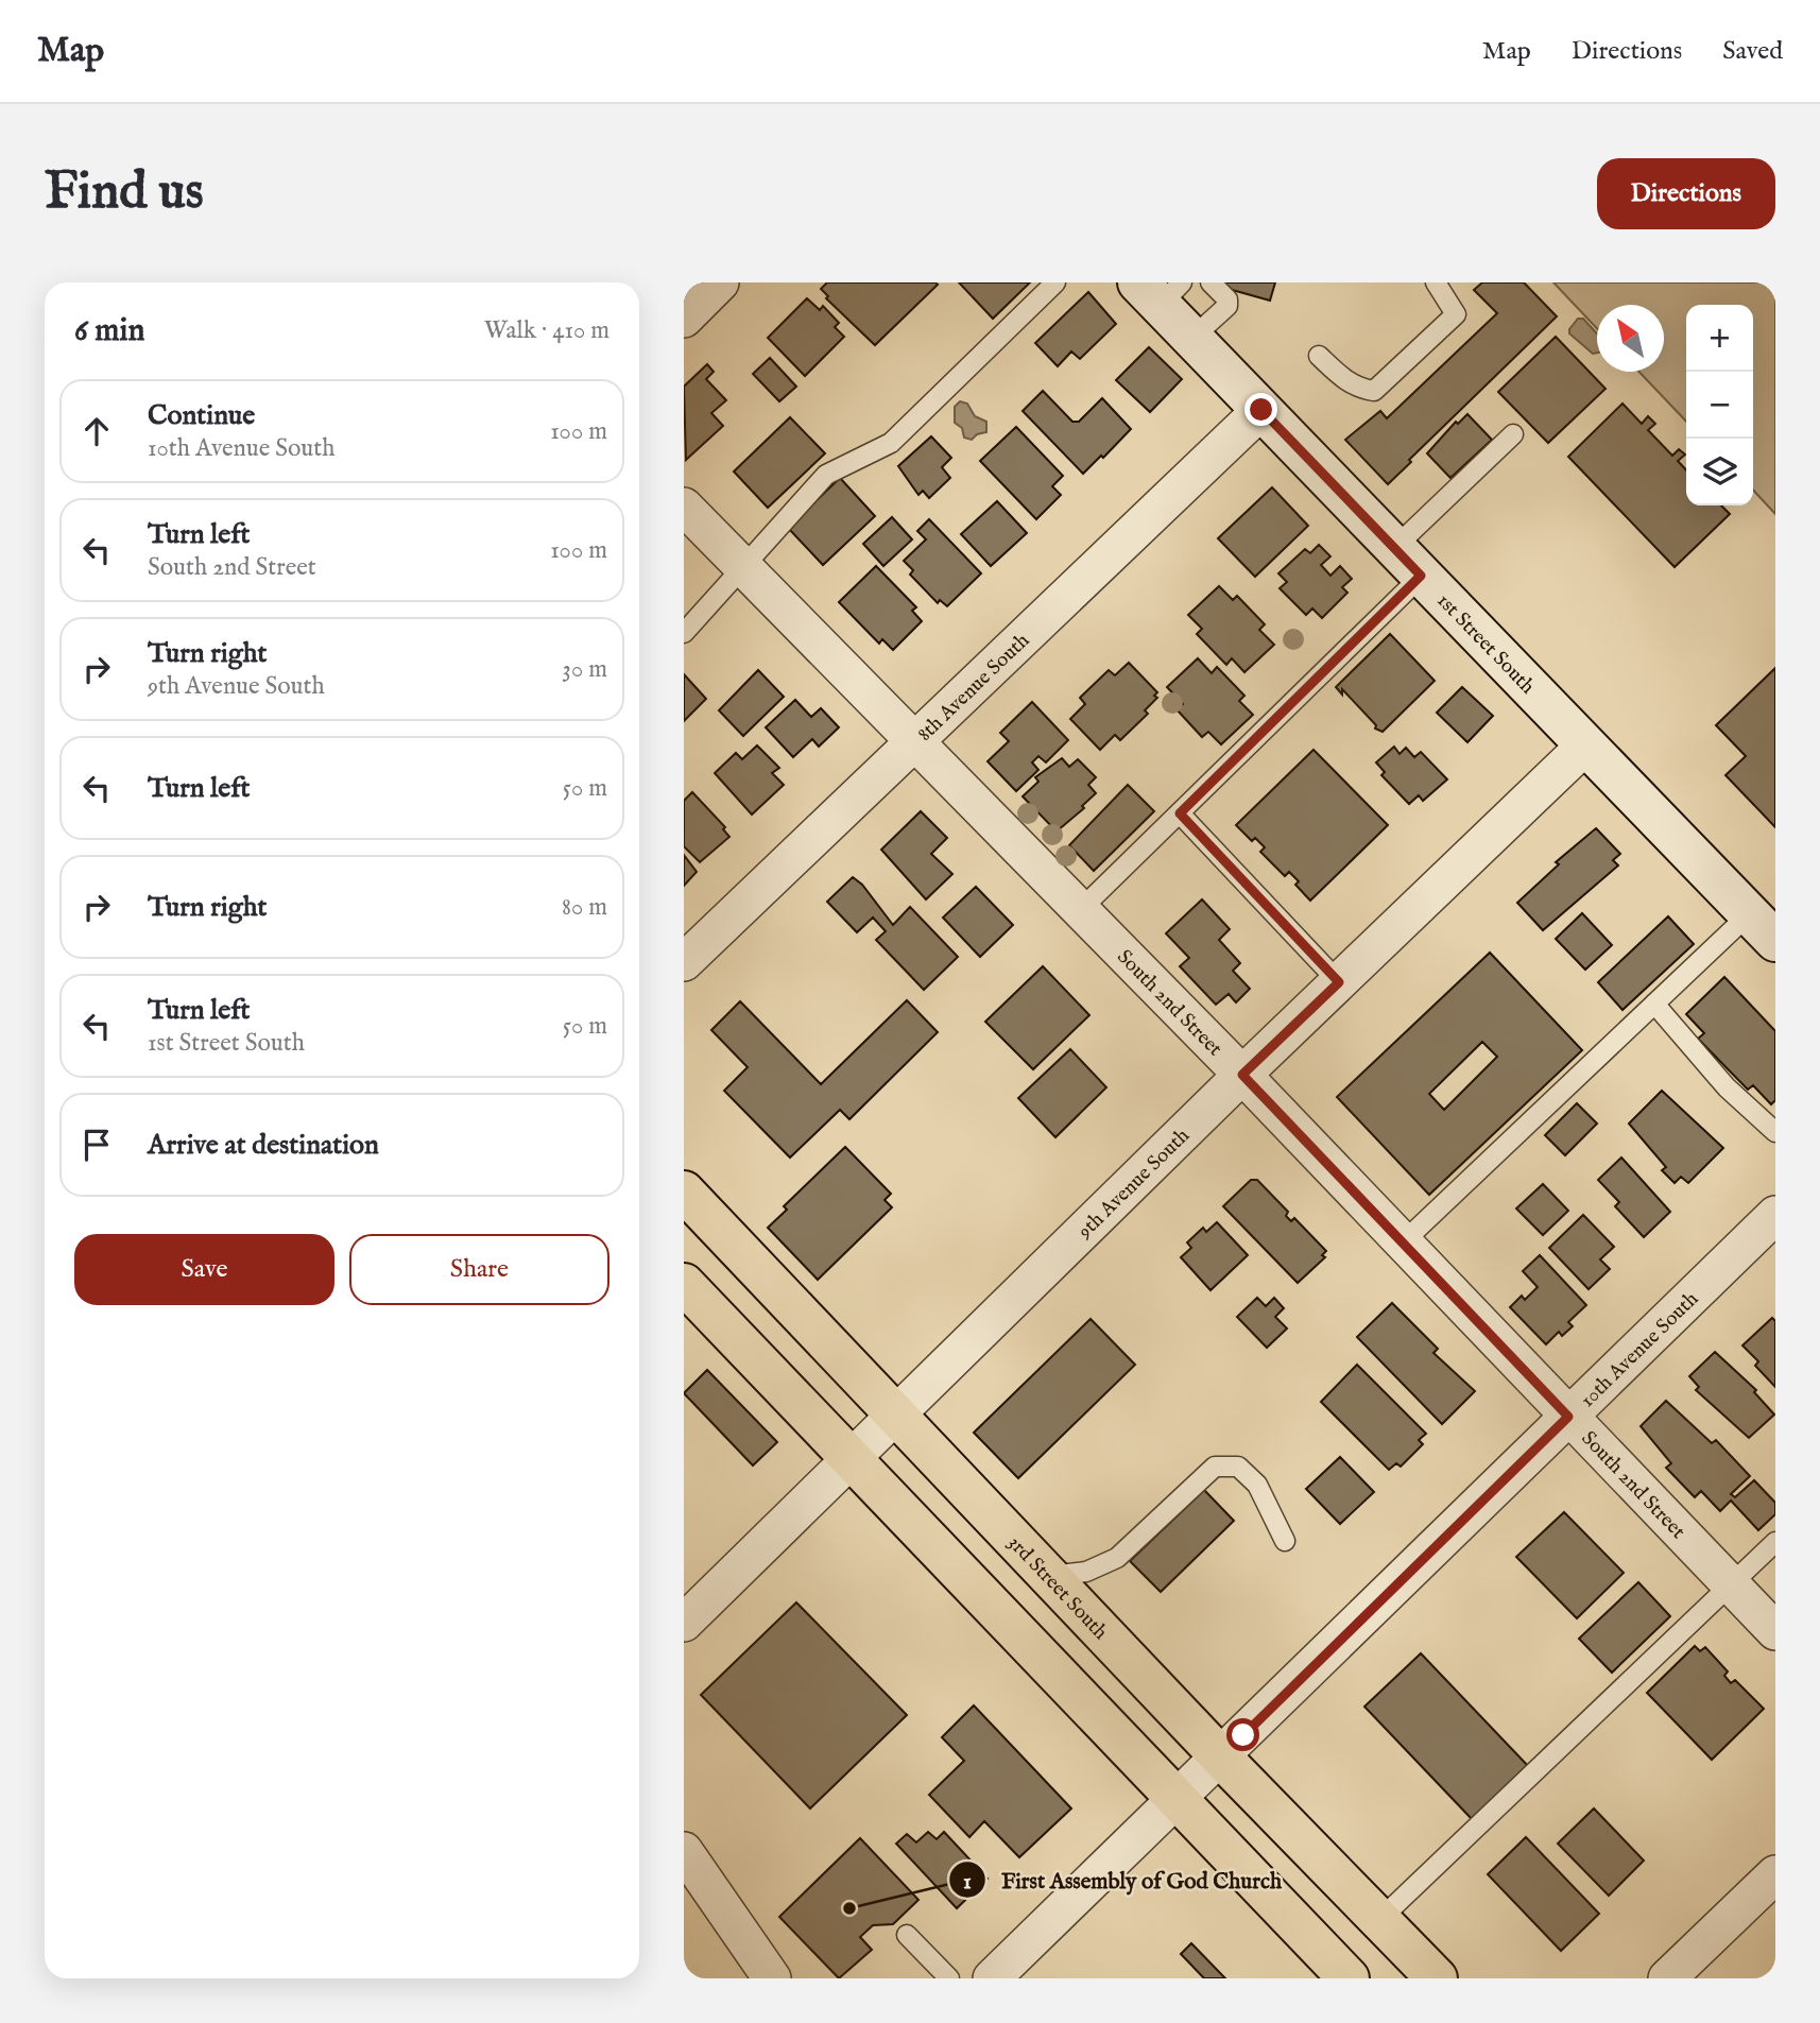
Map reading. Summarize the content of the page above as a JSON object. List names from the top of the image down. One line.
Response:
{"streets":{"main road":["3rd Street South"],"street":["1st Street South","8th Avenue South","South 2nd Street","9th Avenue South","10th Avenue South"]},"crossings":[["1st Street South","8th Avenue South"],["1st Street South","9th Avenue South"],["8th Avenue South","South 2nd Street"],["South 2nd Street","9th Avenue South"],["South 2nd Street","10th Avenue South"],["9th Avenue South","3rd Street South"],["10th Avenue South","3rd Street South"]],"places":["First Assembly of God Church"],"north":"top left","page":{"header":"Map","nav":["Map","Directions","Saved"],"buttons":["Directions",["Save","Share"]],"title":"Find us","heading":["6 min","Walk · 410 m"],"map_buttons":["+","−"],"list":[["Continue","10th Avenue South","100 m"],["Turn left","South 2nd Street","100 m"],["Turn right","9th Avenue South","30 m"],["Turn left","50 m"],["Turn right","80 m"],["Turn left","1st Street South","50 m"],"Arrive at destination"]}}
